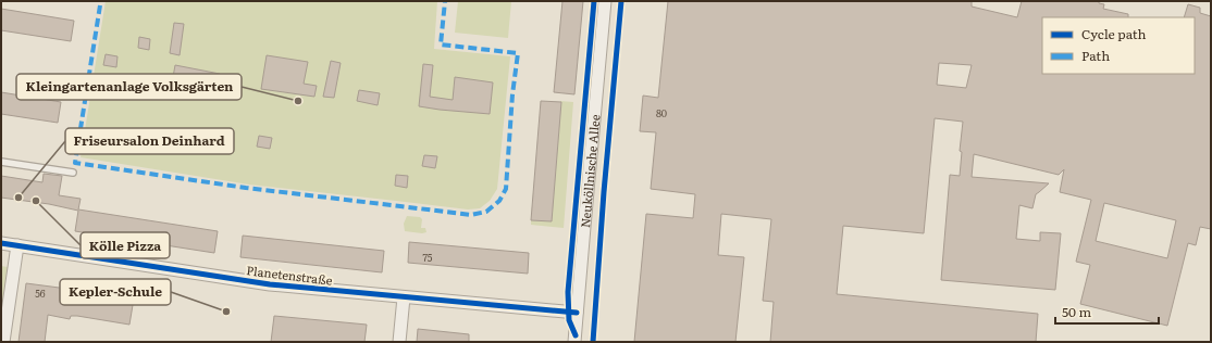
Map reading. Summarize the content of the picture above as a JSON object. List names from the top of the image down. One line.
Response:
{"streets":{"street":["Neuköllnische Allee","Planetenstraße"]},"crossings":[["Neuköllnische Allee","Planetenstraße"]],"places":["Kleingartenanlage Volksgärten","Friseursalon Deinhard","Kölle Pizza","Kepler-Schule"],"house_numbers":["80","75","56"],"legend":["Cycle path","Path"],"scale_bar":"50 m"}
